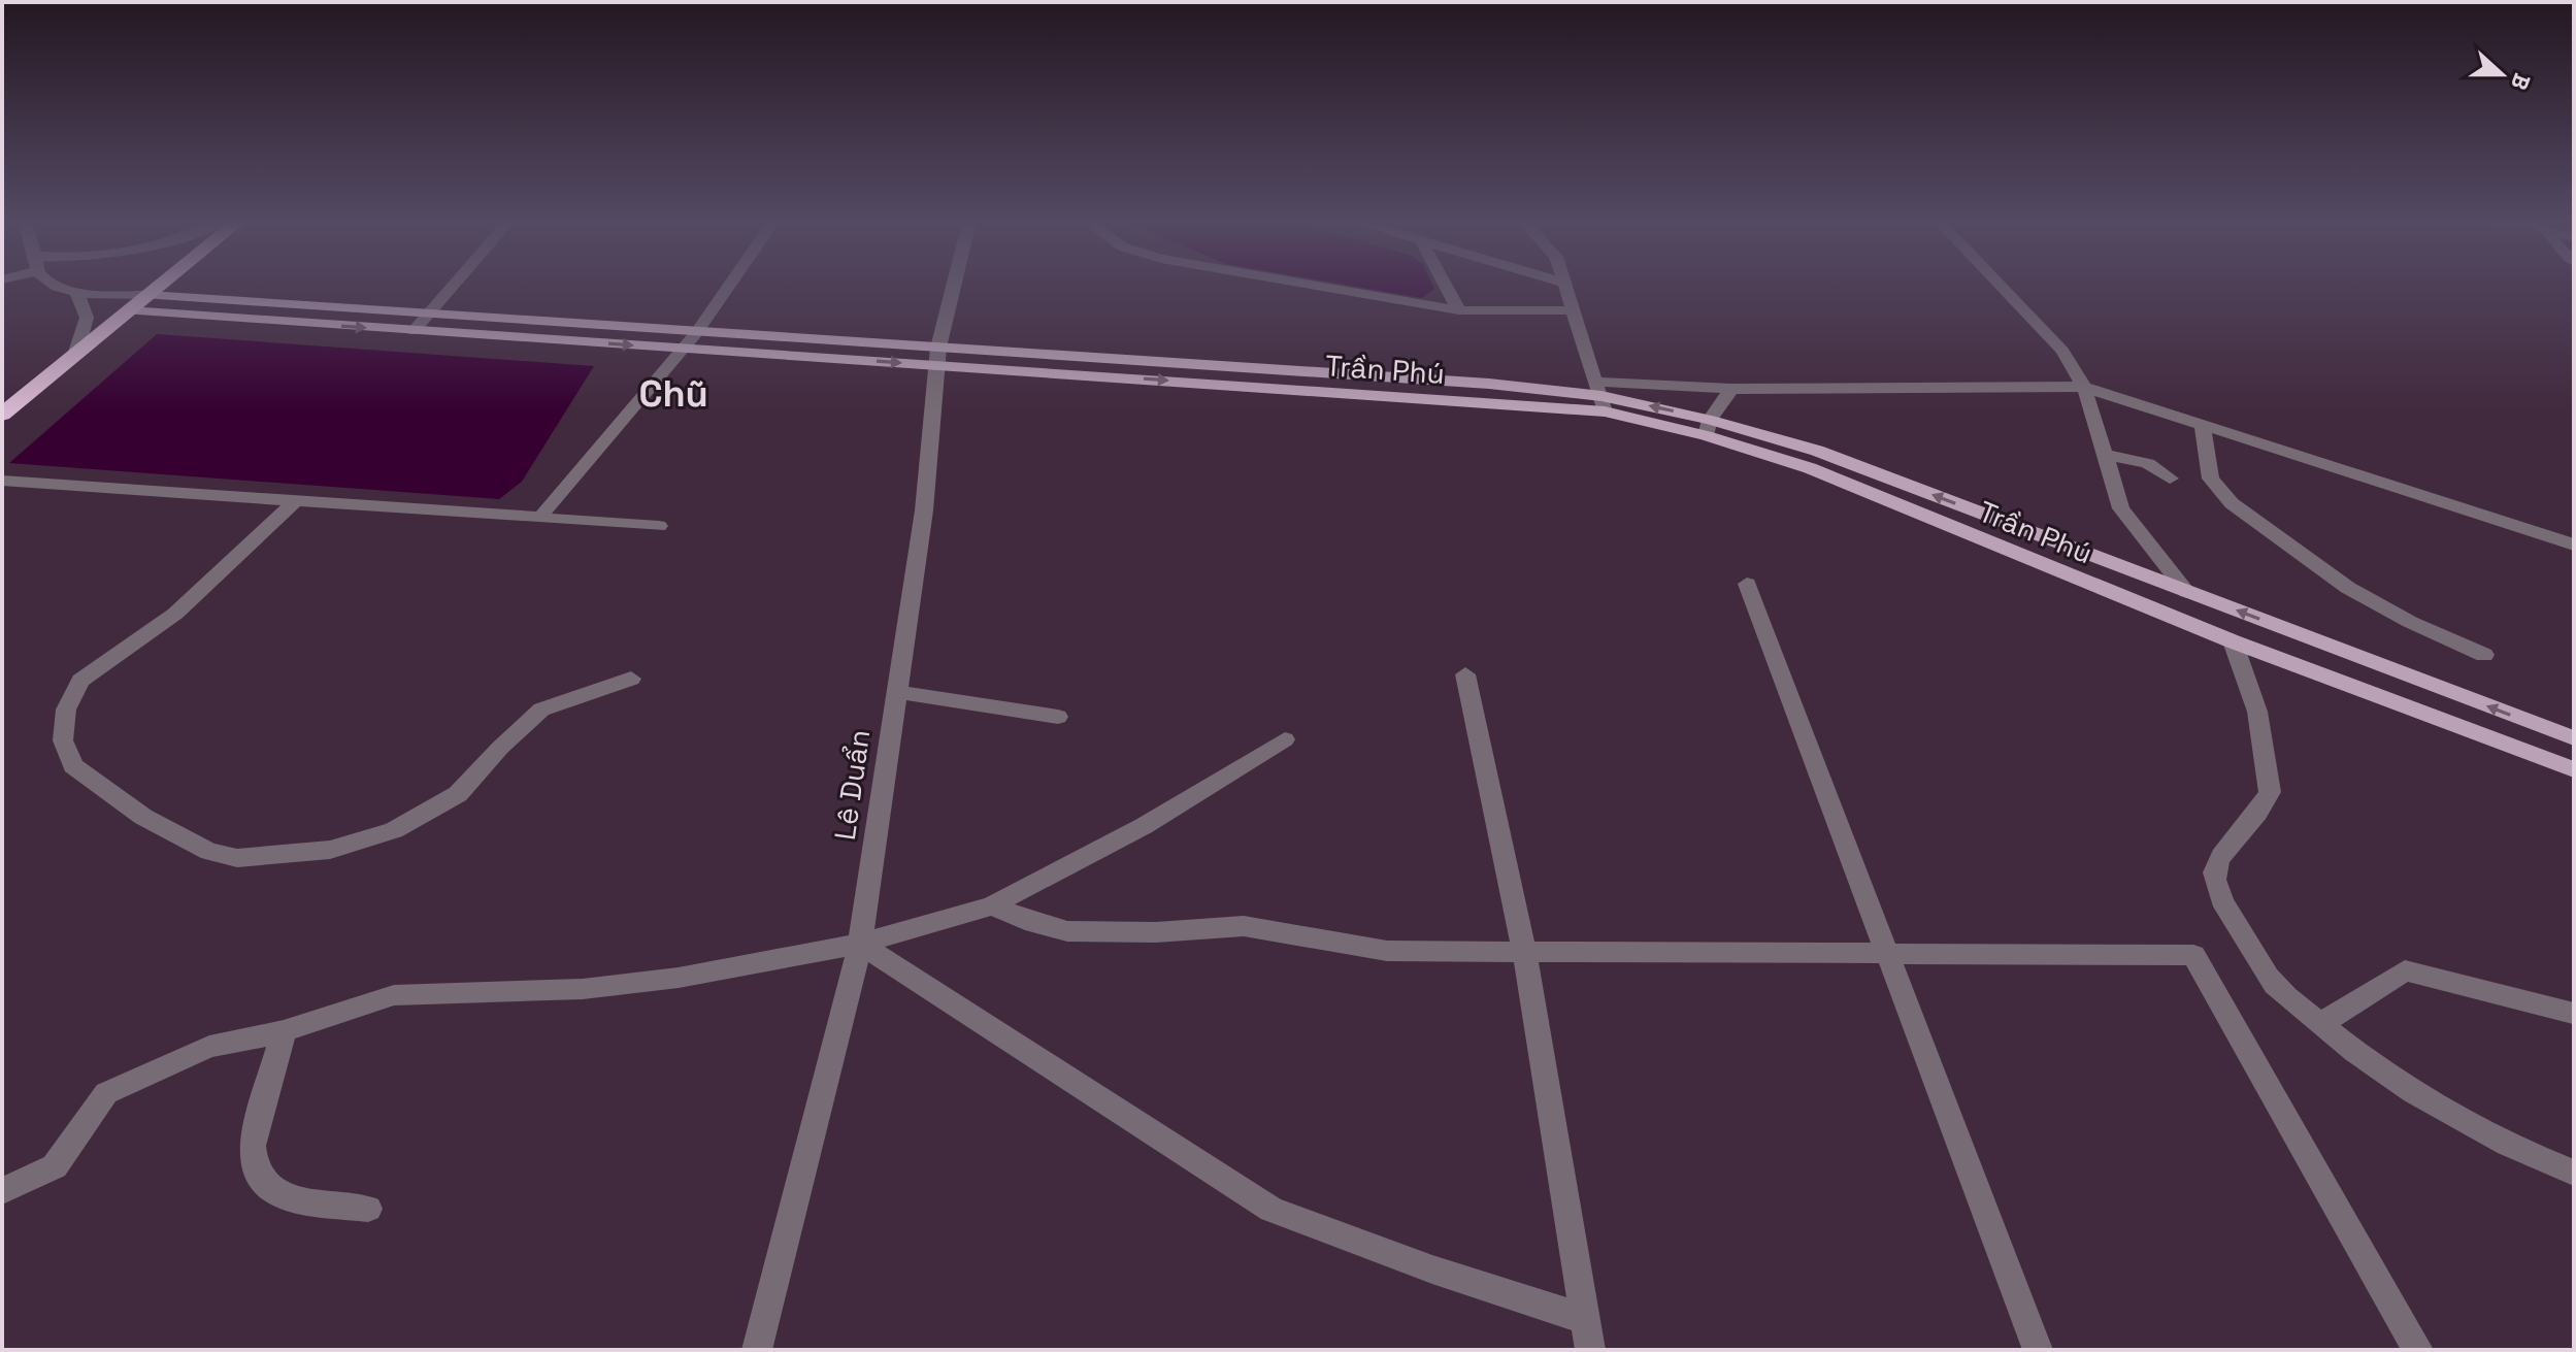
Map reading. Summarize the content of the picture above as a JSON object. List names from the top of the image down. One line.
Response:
{"streets":{"main road":["Trần Phú"],"street":["Lê Duẩn"]},"crossings":[["Trần Phú","Lê Duẩn"]],"districts":["Chũ"],"north":"right"}
